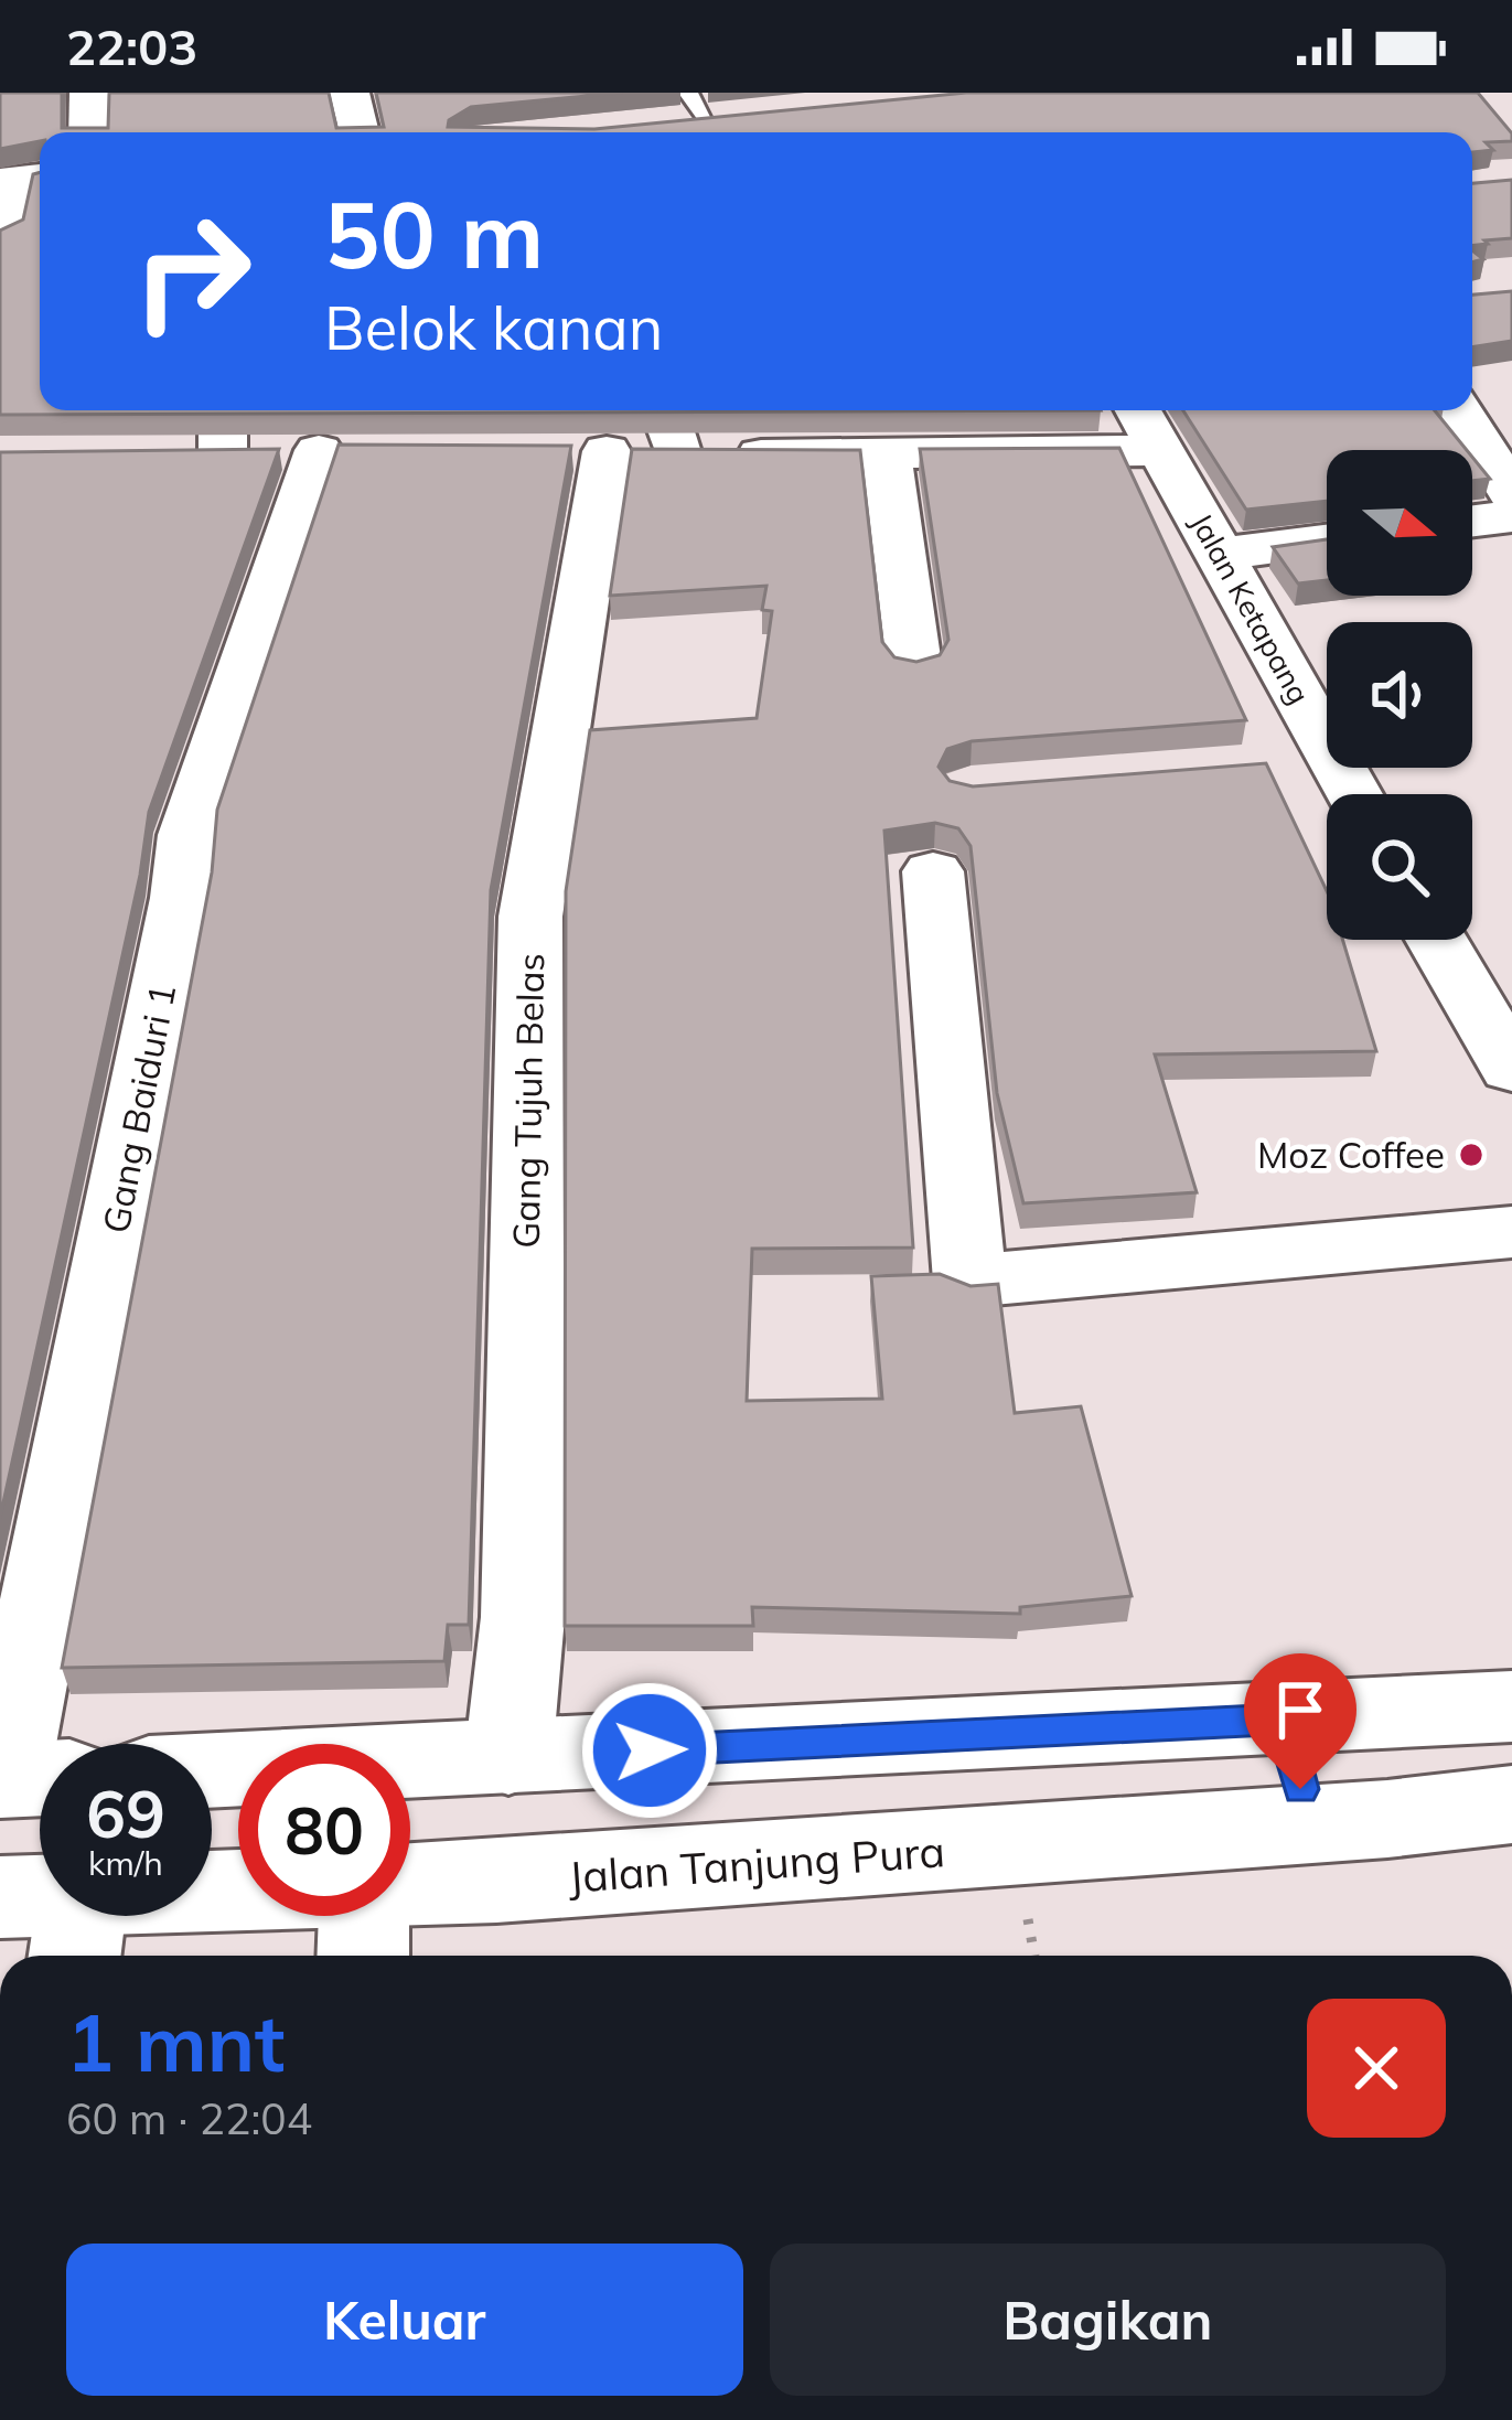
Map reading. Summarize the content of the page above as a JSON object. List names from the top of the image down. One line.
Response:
{"streets":{"main road":["Jalan Ketapang","Gang Tujuh Belas","Gang Baiduri 1","Jalan Tanjung Pura"]},"places":["Moz Coffee"],"north":"right","page":{"status":"22:03","turn":["50 m","Belok kanan"],"speed":"69 km/h","limit":"80","heading":["1 mnt","60 m · 22:04"],"buttons":["Keluar","Bagikan"]}}
